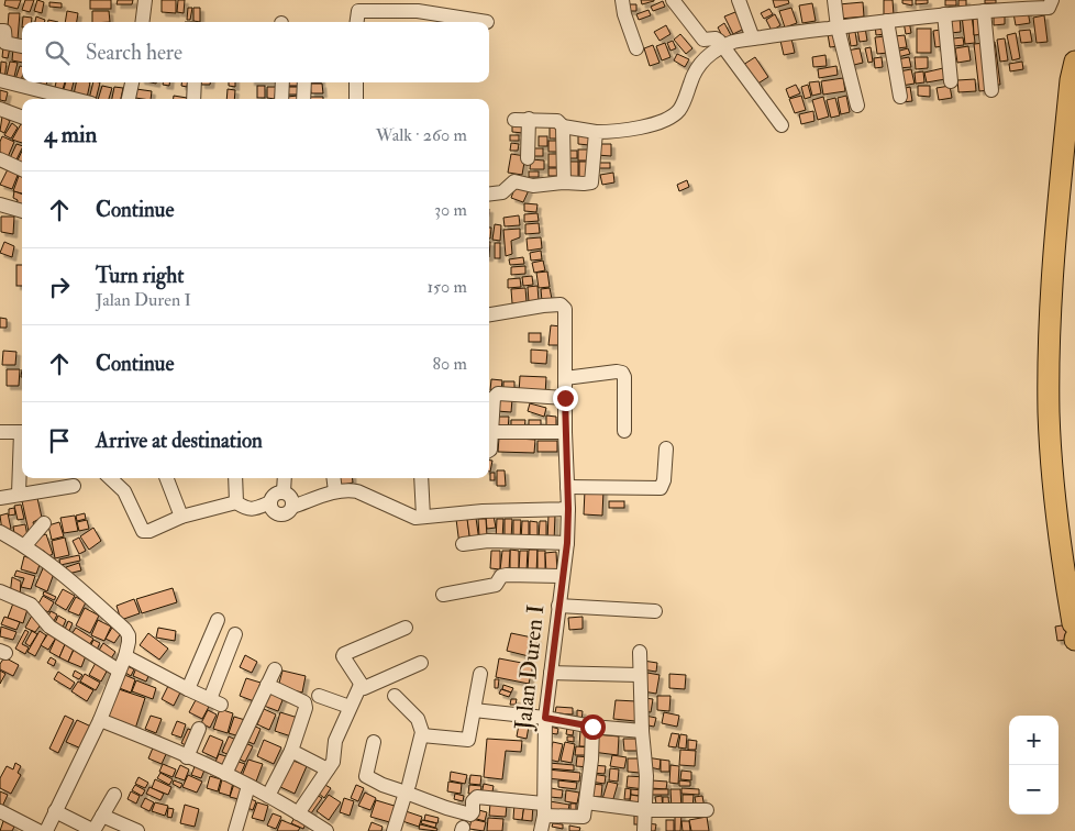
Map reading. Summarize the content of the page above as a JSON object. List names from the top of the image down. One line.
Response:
{"streets":{"street":["Jalan Duren I"]},"page":{"search":"Search here","heading":["4 min","Walk · 260 m"],"list":[["Continue","30 m"],["Turn right","Jalan Duren I","150 m"],["Continue","80 m"],"Arrive at destination"],"map_buttons":["+","−"]}}
